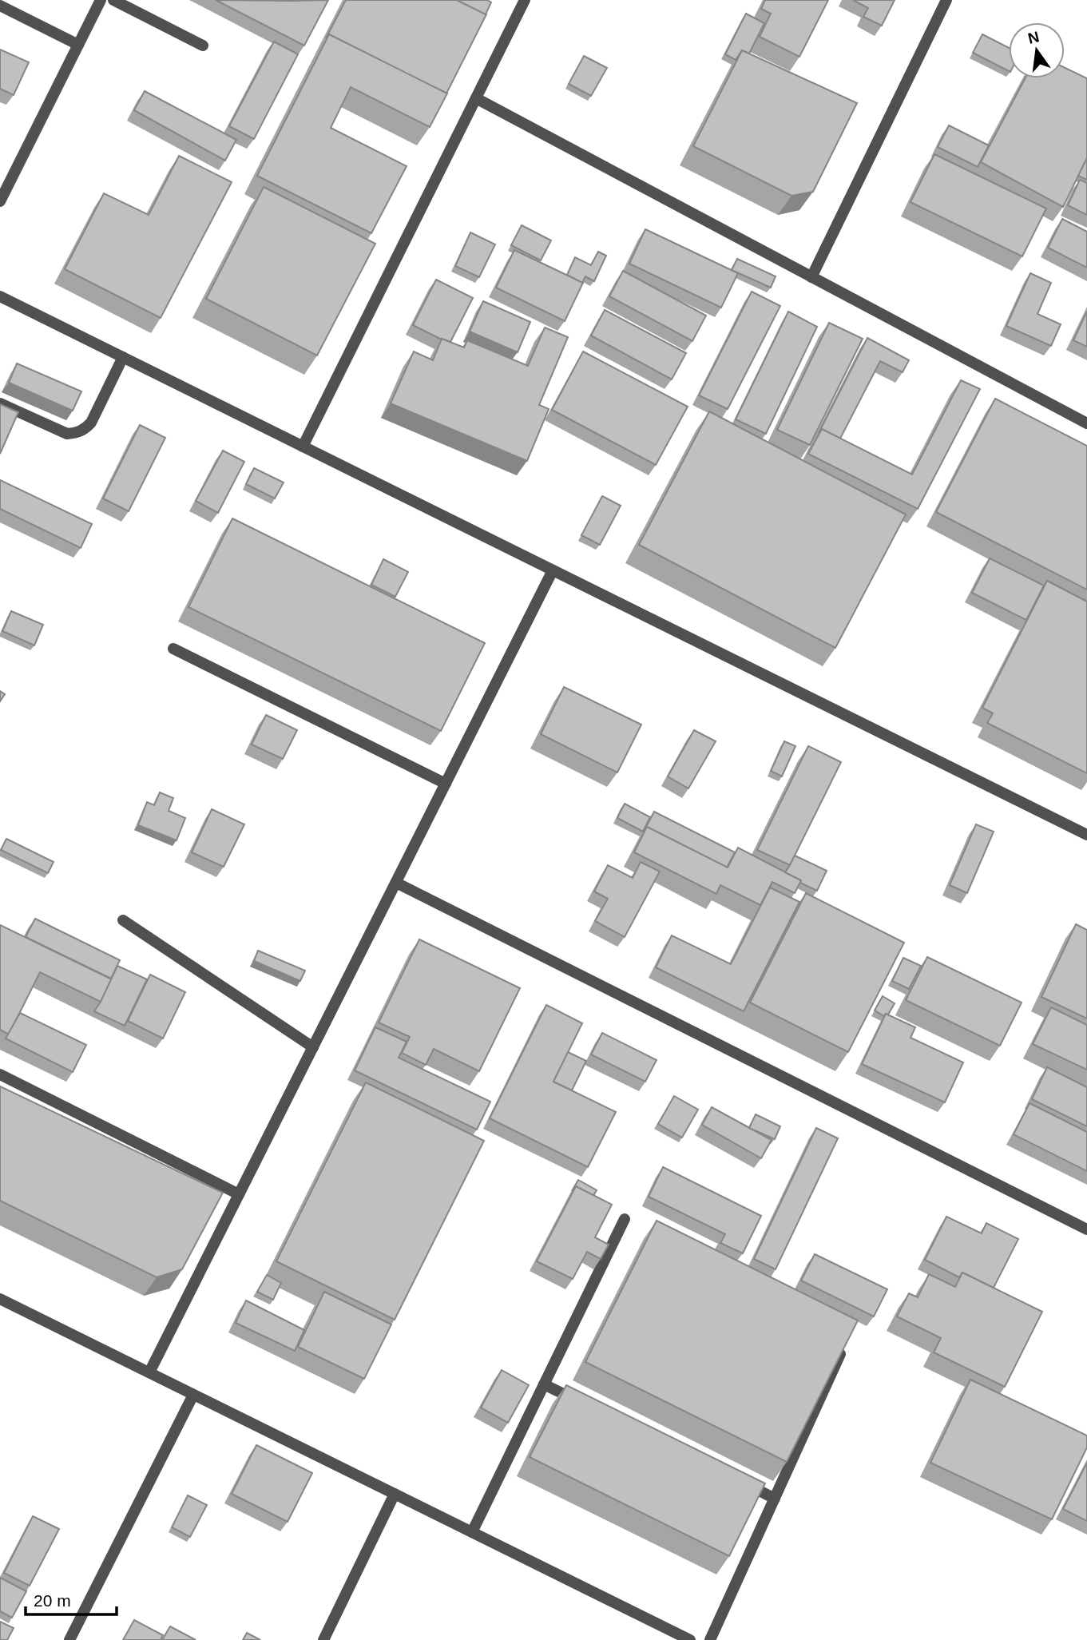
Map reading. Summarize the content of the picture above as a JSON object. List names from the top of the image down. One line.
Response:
{"scale_bar":"20 m","north":"top"}
